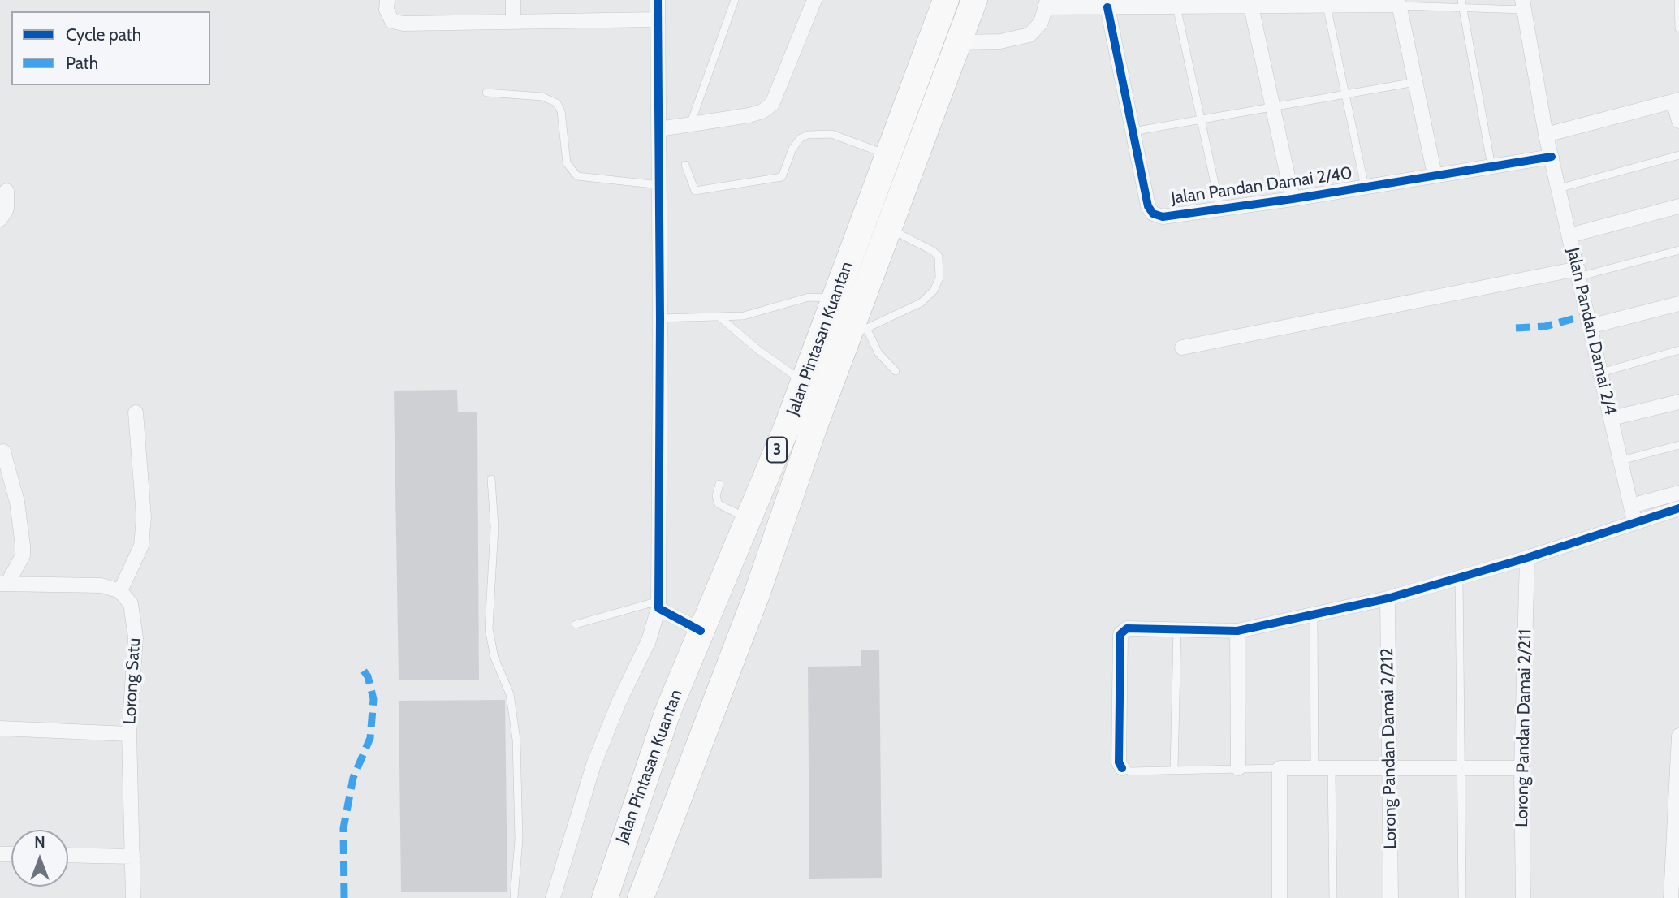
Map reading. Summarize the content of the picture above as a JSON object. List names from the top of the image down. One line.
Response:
{"streets":{"highway":["Jalan Pintasan Kuantan","3"],"street":["Jalan Pandan Damai 2/40","Jalan Pandan Damai 2/4","Lorong Satu","Lorong Pandan Damai 2/211","Lorong Pandan Damai 2/212"]},"crossings":[["Jalan Pandan Damai 2/40","Jalan Pandan Damai 2/4"]],"legend":["Cycle path","Path"],"north":"top"}
